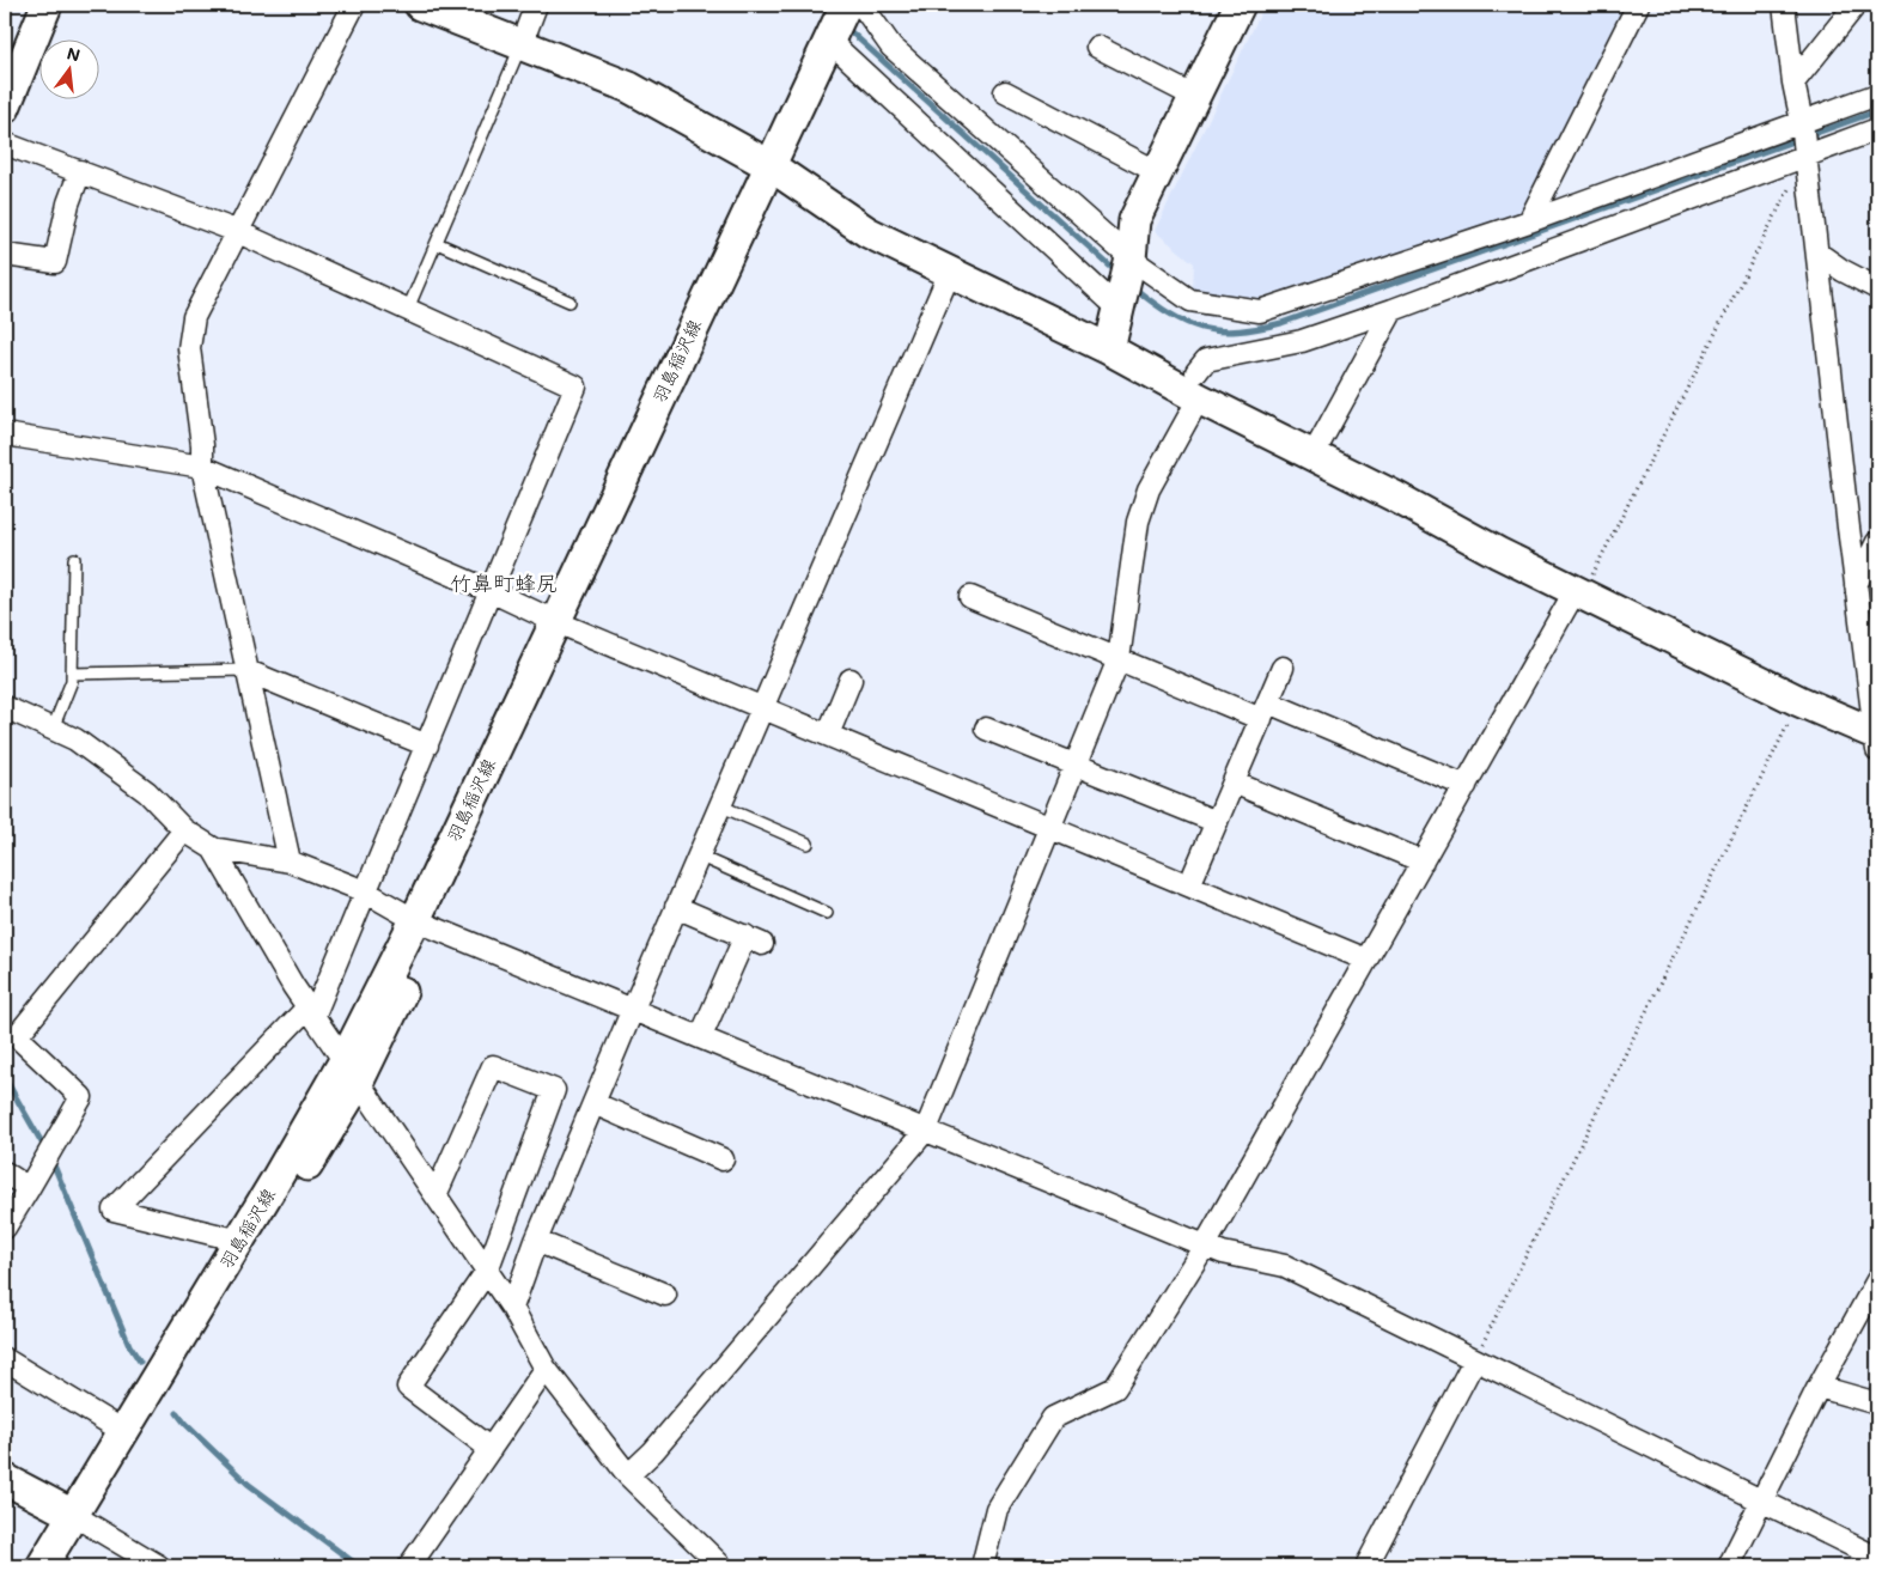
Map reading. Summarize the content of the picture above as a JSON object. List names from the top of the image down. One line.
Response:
{"streets":{"main road":["羽島稲沢線"]},"districts":["竹鼻町蜂尻"],"north":"top"}
